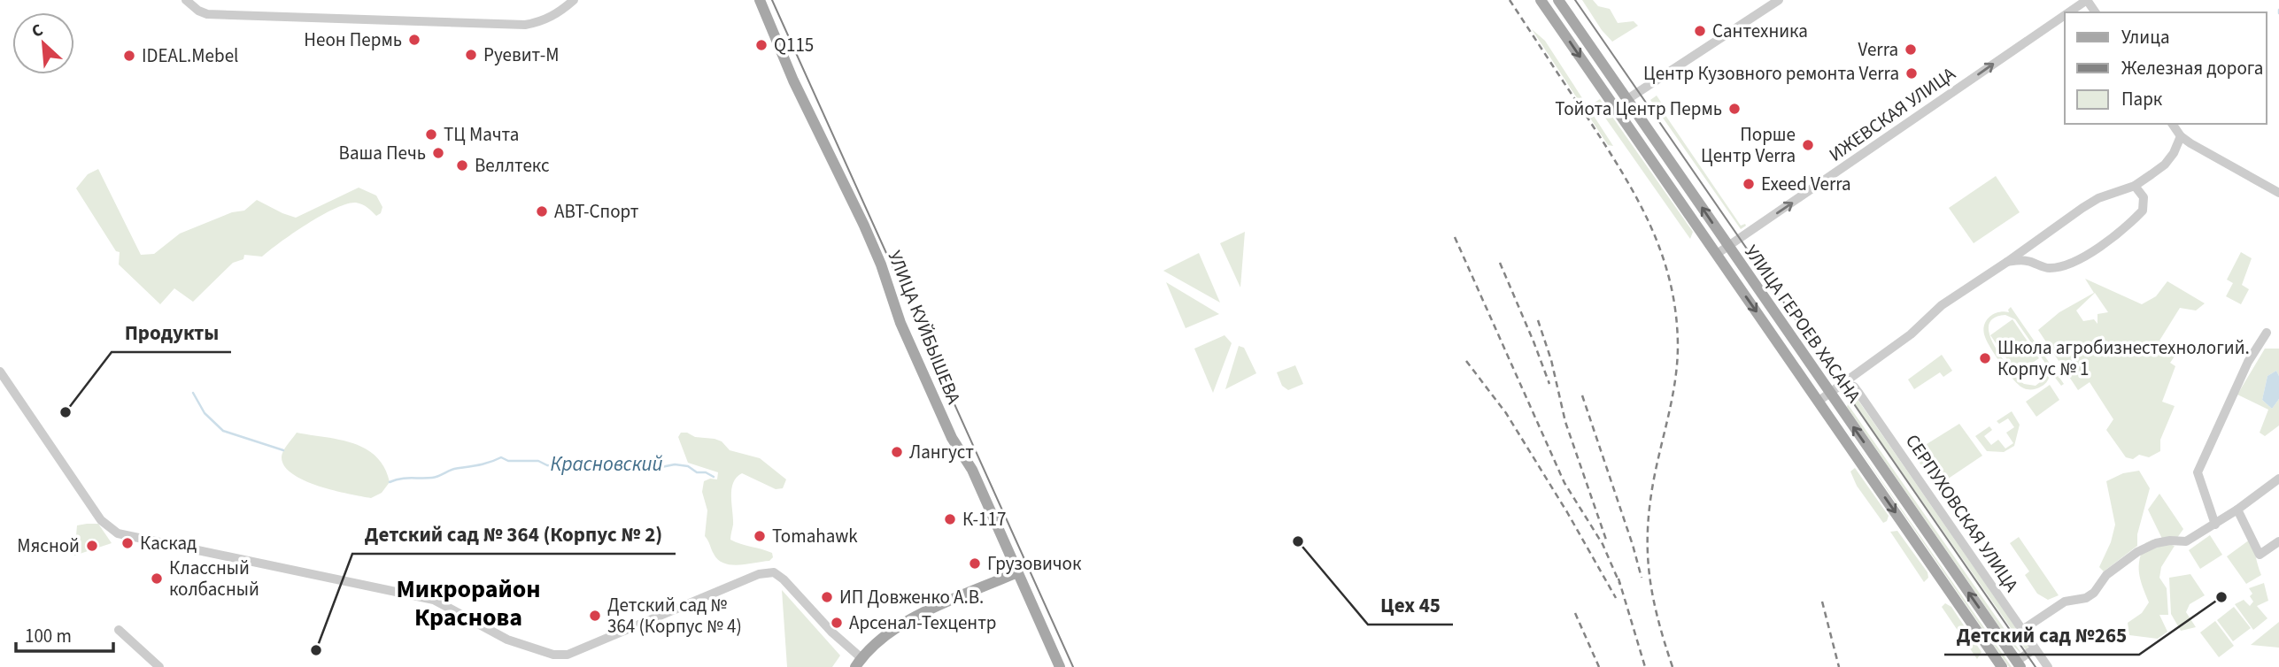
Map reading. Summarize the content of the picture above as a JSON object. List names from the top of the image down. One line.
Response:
{"streets":{"main road":["УЛИЦА ГЕРОЕВ ХАСАНА","УЛИЦА КУЙБЫШЕВА"],"street":["ИЖЕВСКАЯ УЛИЦА","СЕРПУХОВСКАЯ УЛИЦА"]},"crossings":[["ИЖЕВСКАЯ УЛИЦА","УЛИЦА ГЕРОЕВ ХАСАНА"]],"one_way":["ИЖЕВСКАЯ УЛИЦА"],"districts":["Микрорайон Краснова"],"water":["Красновский"],"places":["Сантехника","Неон Пермь","Q115","Verra","Руевит-М","IDEAL.Mebel","Центр Кузовного ремонта Verra","Тойота Центр Пермь","ТЦ Мачта","Порше Центр Verra","Ваша Печь","Веллтекс","Exeed Verra","АВТ-Спорт","Школа агробизнестехнологий. Корпус № 1","Продукты","Лангуст","К-117","Tomahawk","Цех 45","Каскад","Мясной","Грузовичок","Классный колбасный","ИП Довженко А.В.","Детский сад №265","Детский сад № 364 (Корпус № 4)","Арсенал-Техцентр","Детский сад № 364 (Корпус № 2)"],"legend":["Улица","Железная дорога","Парк"],"scale_bar":"100 m","north":"top left"}
